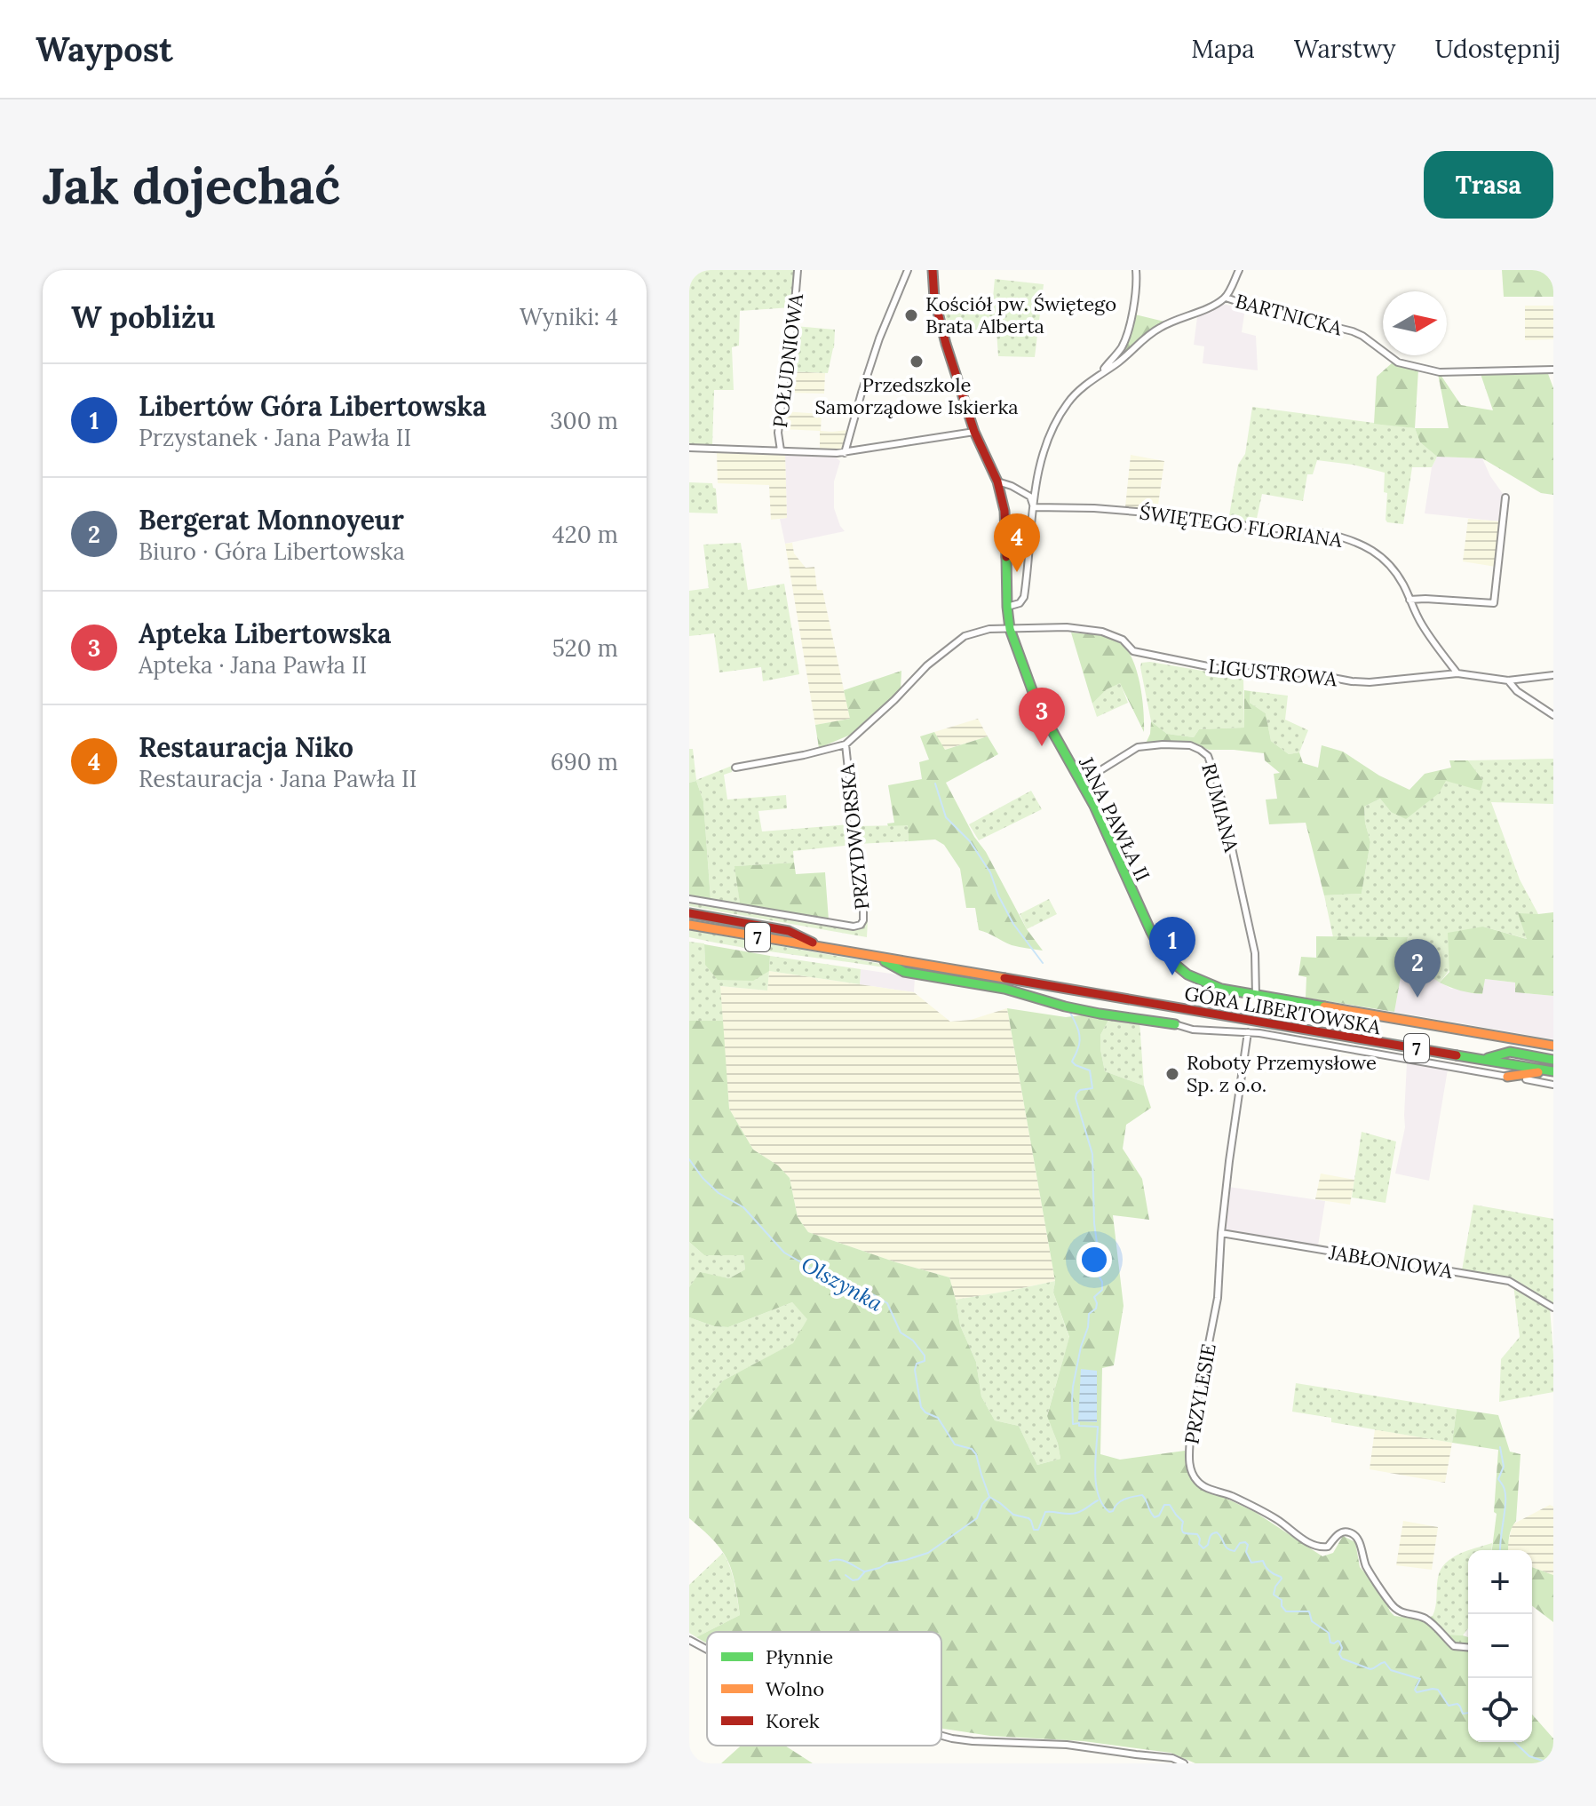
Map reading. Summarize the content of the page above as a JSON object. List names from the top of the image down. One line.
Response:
{"streets":{"main road":["JANA PAWŁA II","7","GÓRA LIBERTOWSKA"],"street":["BARTNICKA","POŁUDNIOWA","ŚWIĘTEGO FLORIANA","LIGUSTROWA","RUMIANA","PRZYDWORSKA","JABŁONIOWA","PRZYLESIE"]},"crossings":[["ŚWIĘTEGO FLORIANA","LIGUSTROWA"],["LIGUSTROWA","JANA PAWŁA II"],["LIGUSTROWA","PRZYDWORSKA"],["RUMIANA","JANA PAWŁA II"],["RUMIANA","GÓRA LIBERTOWSKA"],["JANA PAWŁA II","PRZYDWORSKA"],["JANA PAWŁA II","GÓRA LIBERTOWSKA"],["7","GÓRA LIBERTOWSKA"],["GÓRA LIBERTOWSKA","PRZYLESIE"],["JABŁONIOWA","PRZYLESIE"]],"water":["Olszynka"],"places":["Kościół pw. Świętego Brata Alberta","Przedszkole Samorządowe Iskierka","Roboty Przemysłowe Sp. z o.o."],"legend":["Płynnie","Wolno","Korek"],"north":"right","page":{"header":"Waypost","nav":["Mapa","Warstwy","Udostępnij"],"buttons":"Trasa","title":"Jak dojechać","heading":["W pobliżu","Wyniki: 4"],"list":[{"mark":"1","name":"Libertów Góra Libertowska","note":"Przystanek · Jana Pawła II","value":"300 m"},{"mark":"2","name":"Bergerat Monnoyeur","note":"Biuro · Góra Libertowska","value":"420 m"},{"mark":"3","name":"Apteka Libertowska","note":"Apteka · Jana Pawła II","value":"520 m"},{"mark":"4","name":"Restauracja Niko","note":"Restauracja · Jana Pawła II","value":"690 m"}],"pins":["4","3","1","2"],"map_buttons":["+","−"]}}
